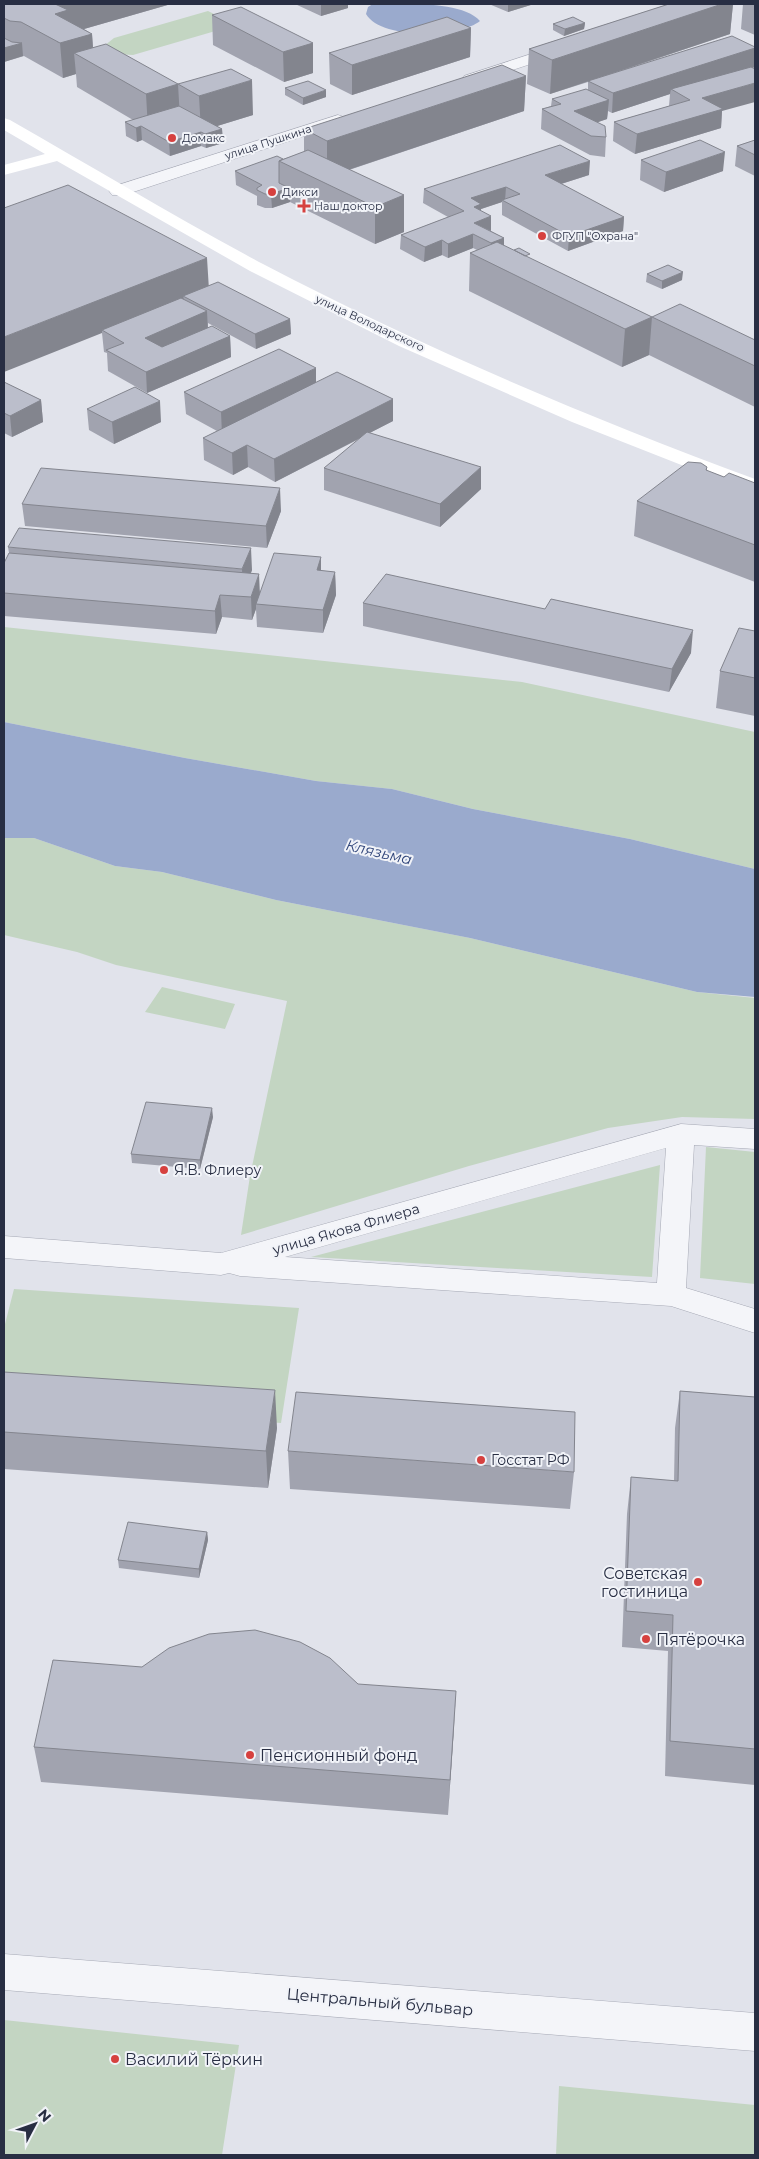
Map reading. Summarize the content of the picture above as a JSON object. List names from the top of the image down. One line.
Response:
{"streets":{"main road":["улица Володарского"],"street":["улица Пушкина","улица Якова Флиера","Центральный бульвар"]},"crossings":[["улица Пушкина","улица Володарского"]],"water":["Клязьма"],"places":{"other":["Домакс","Дикси","ФГУП \"Охрана\"","Я.В. Флиеру","Госстат РФ","Советская гостиница","Пятёрочка","Пенсионный фонд","Василий Тёркин"],"health":["Наш доктор"]},"north":"top right"}
